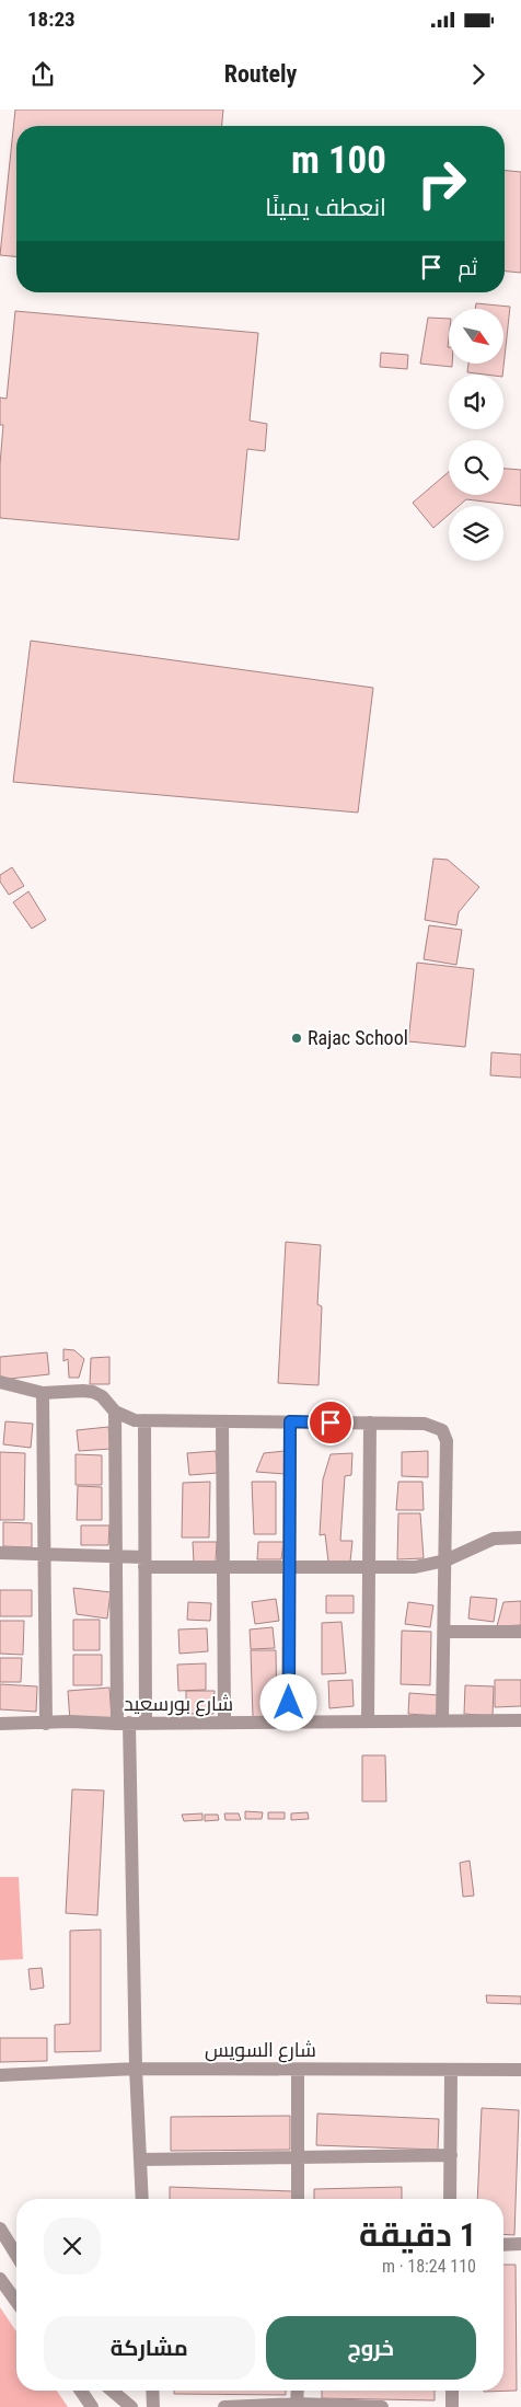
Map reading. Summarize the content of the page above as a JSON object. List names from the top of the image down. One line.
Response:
{"streets":{"street":["شارع بورسعيد","شارع السويس"]},"places":["Rajac School"],"north":"bottom right","page":{"status":"18:23","header":"Routely","turn":["100 m","انعطف يمينًا"],"then":"ثم","heading":["1 دقيقة","110 m · 18:24"],"buttons":["خروج","مشاركة"]}}
